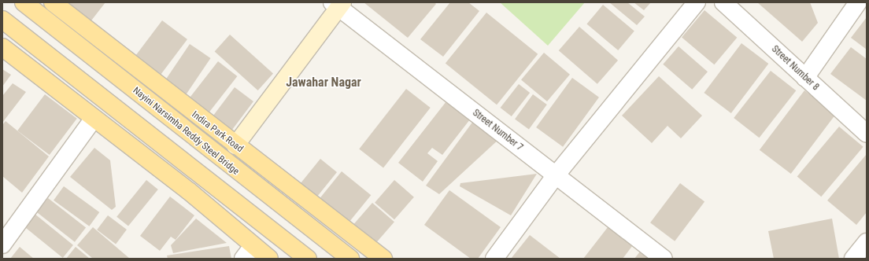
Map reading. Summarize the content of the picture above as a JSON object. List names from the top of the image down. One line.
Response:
{"streets":{"main road":["Nayini Narsimha Reddy Steel Bridge","Indira Park Road"],"street":["Street Number 8","Street Number 7"]},"districts":["Jawahar Nagar"]}
